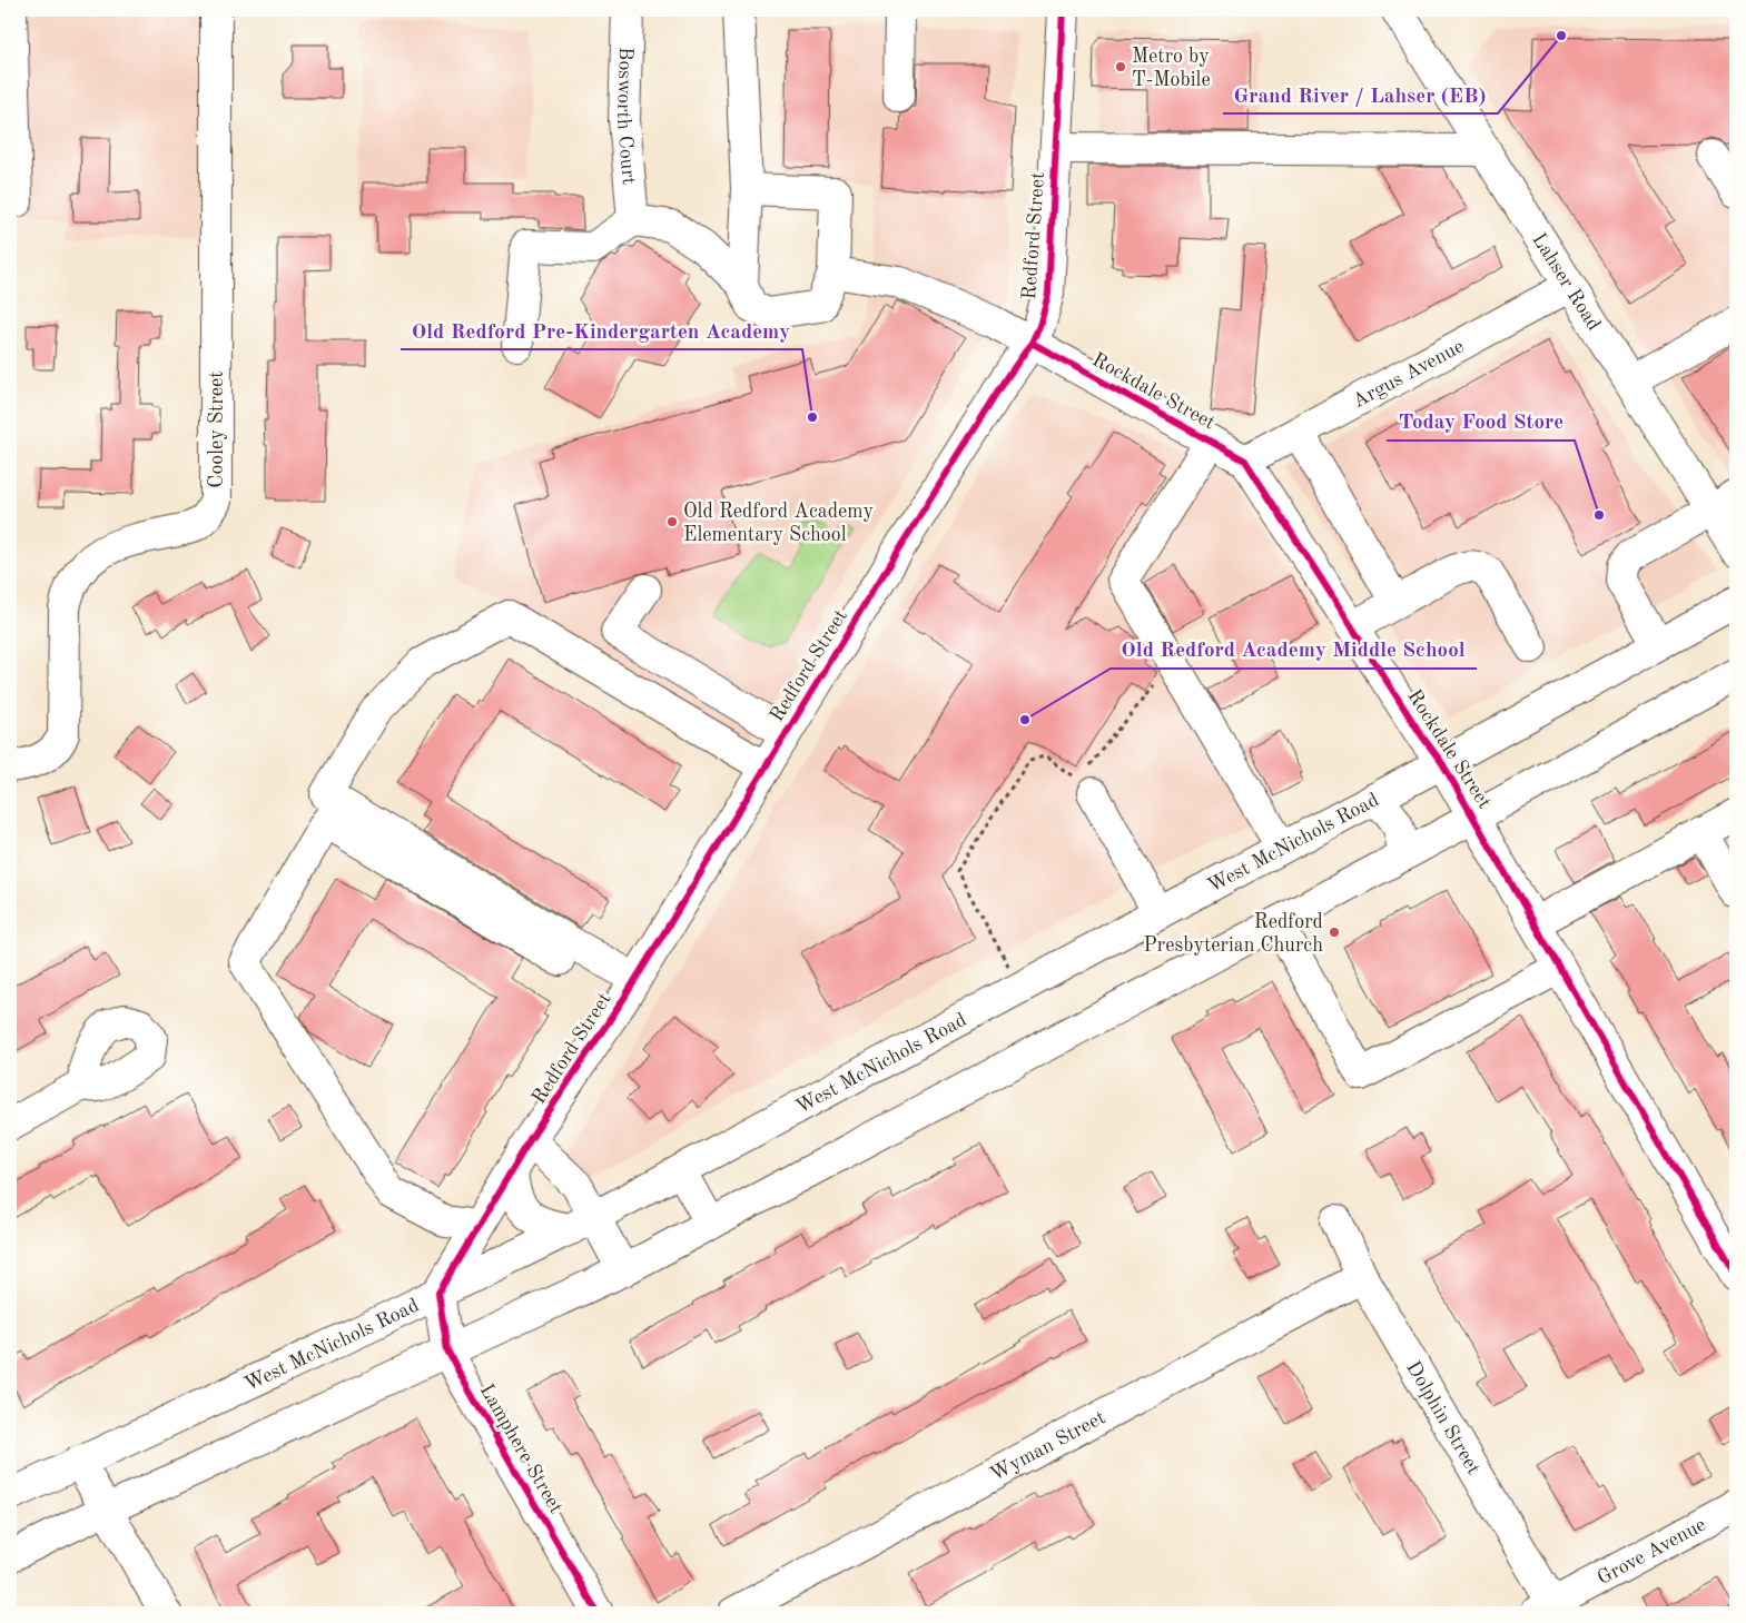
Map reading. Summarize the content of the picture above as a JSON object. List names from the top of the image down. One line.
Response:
{"streets":{"street":["Bosworth Court","Redford Street","Lahser Road","Argus Avenue","Rockdale Street","Cooley Street","West McNichols Road","Dolphin Street","Wyman Street","Lamphere Street","Grove Avenue"]},"crossings":[["Redford Street","Rockdale Street"],["Redford Street","West McNichols Road"],["Redford Street","Lamphere Street"],["Lahser Road","Argus Avenue"],["Argus Avenue","Rockdale Street"],["Rockdale Street","West McNichols Road"],["West McNichols Road","Lamphere Street"],["Dolphin Street","Wyman Street"],["Dolphin Street","Grove Avenue"]],"places":["Grand River / Lahser (EB)","Metro by T-Mobile","Old Redford Pre-Kindergarten Academy","Today Food Store","Old Redford Academy Elementary School","Old Redford Academy Middle School","Redford Presbyterian Church"]}
